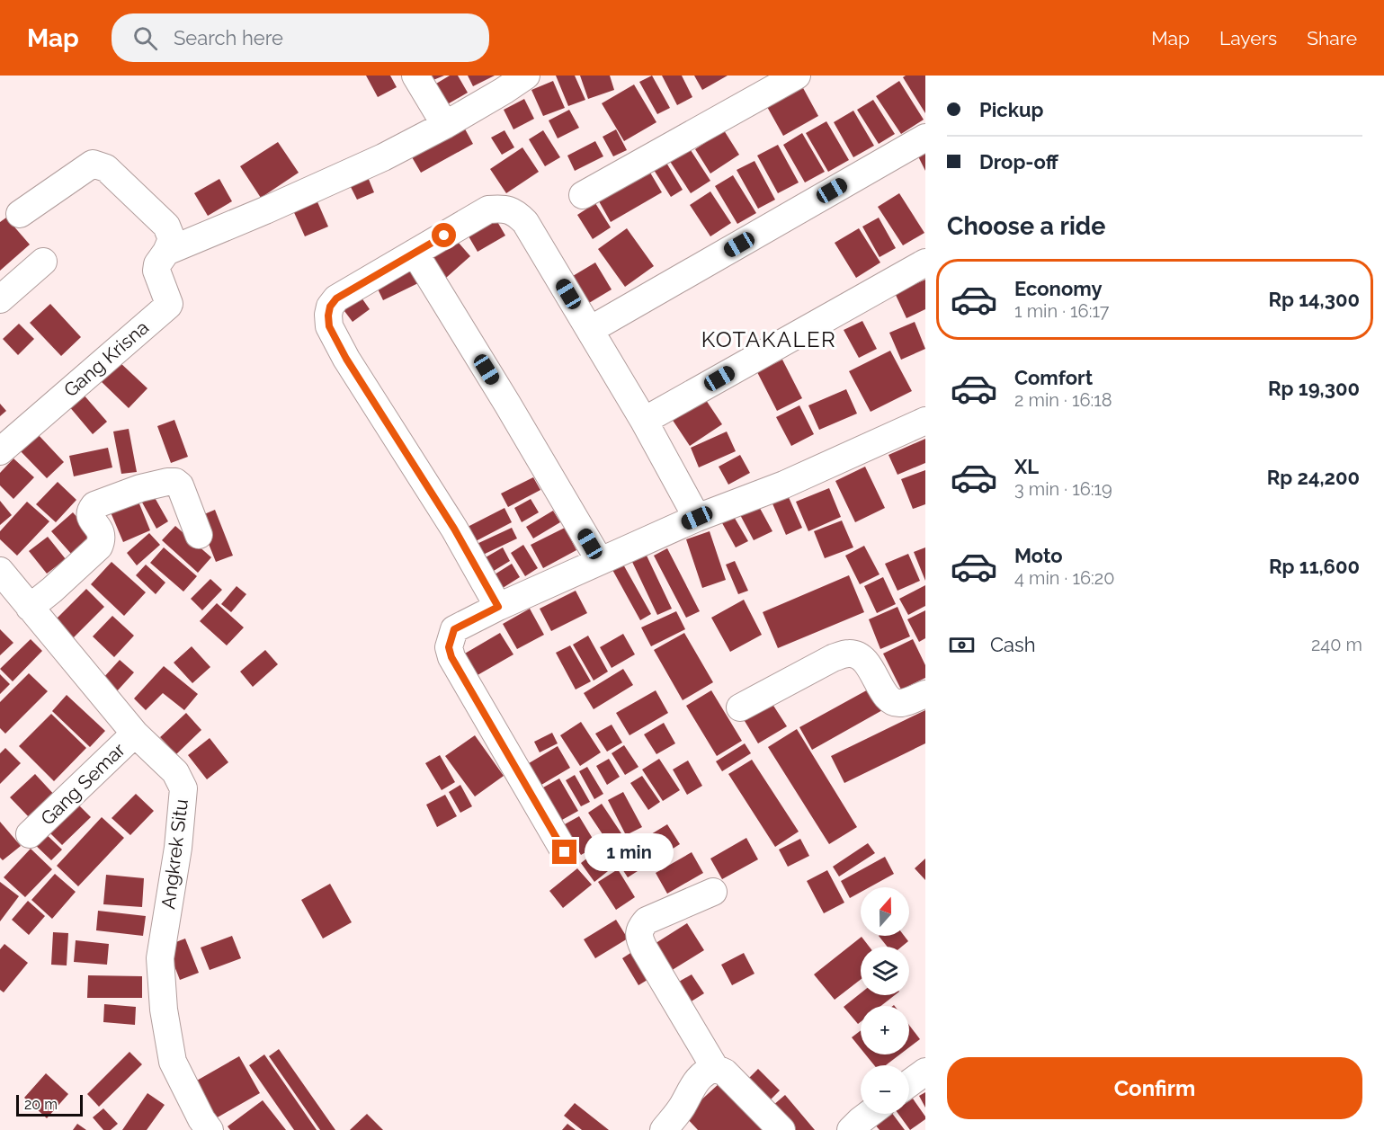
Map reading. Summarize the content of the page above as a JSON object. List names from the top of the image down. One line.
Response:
{"streets":{"street":["Gang Krisna","Gang Semar","Angkrek Situ"]},"crossings":[["Gang Semar","Angkrek Situ"]],"districts":["KOTAKALER"],"scale_bar":"20 m","north":"top","page":{"header":"Map","search":"Search here","nav":["Map","Layers","Share"],"banner":["Pickup","Drop-off"],"heading":"Choose a ride","list":[{"name":"Economy","note":"1 min · 16:17","value":"Rp 14,300"},{"name":"Comfort","note":"2 min · 16:18","value":"Rp 19,300"},{"name":"XL","note":"3 min · 16:19","value":"Rp 24,200"},{"name":"Moto","note":"4 min · 16:20","value":"Rp 11,600"}],"pay":["Cash","240 m"],"bubble":"1 min","map_buttons":["+","−"],"buttons":"Confirm","scale":"20 m"}}
